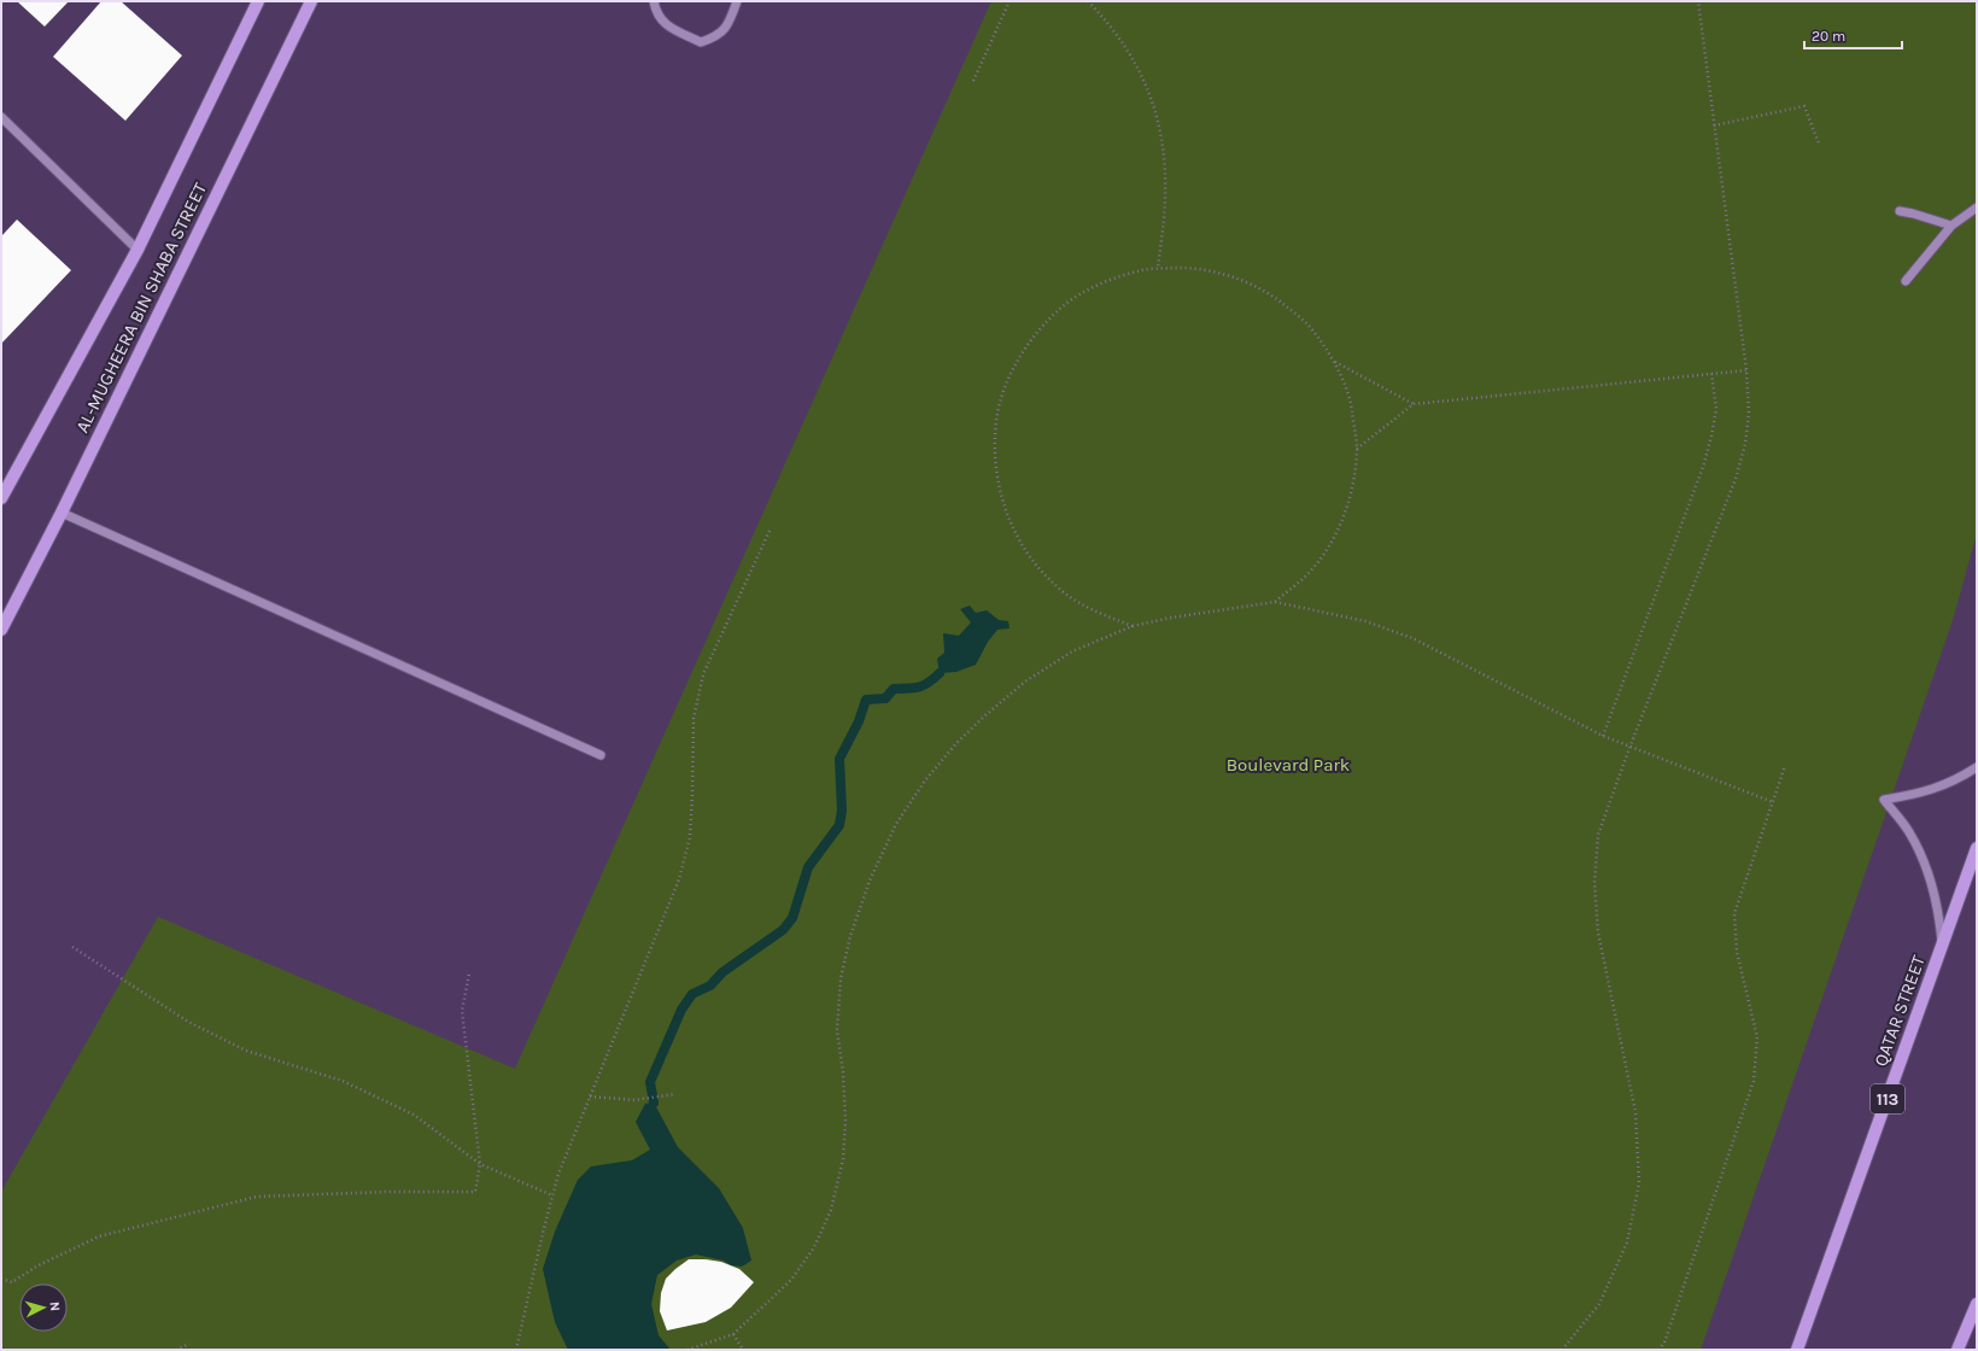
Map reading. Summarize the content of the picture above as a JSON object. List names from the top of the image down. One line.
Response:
{"streets":{"main road":["AL-MUGHEERA BIN SHABA STREET","QATAR STREET","113"]},"parks":["Boulevard Park"],"scale_bar":"20 m","north":"right"}
